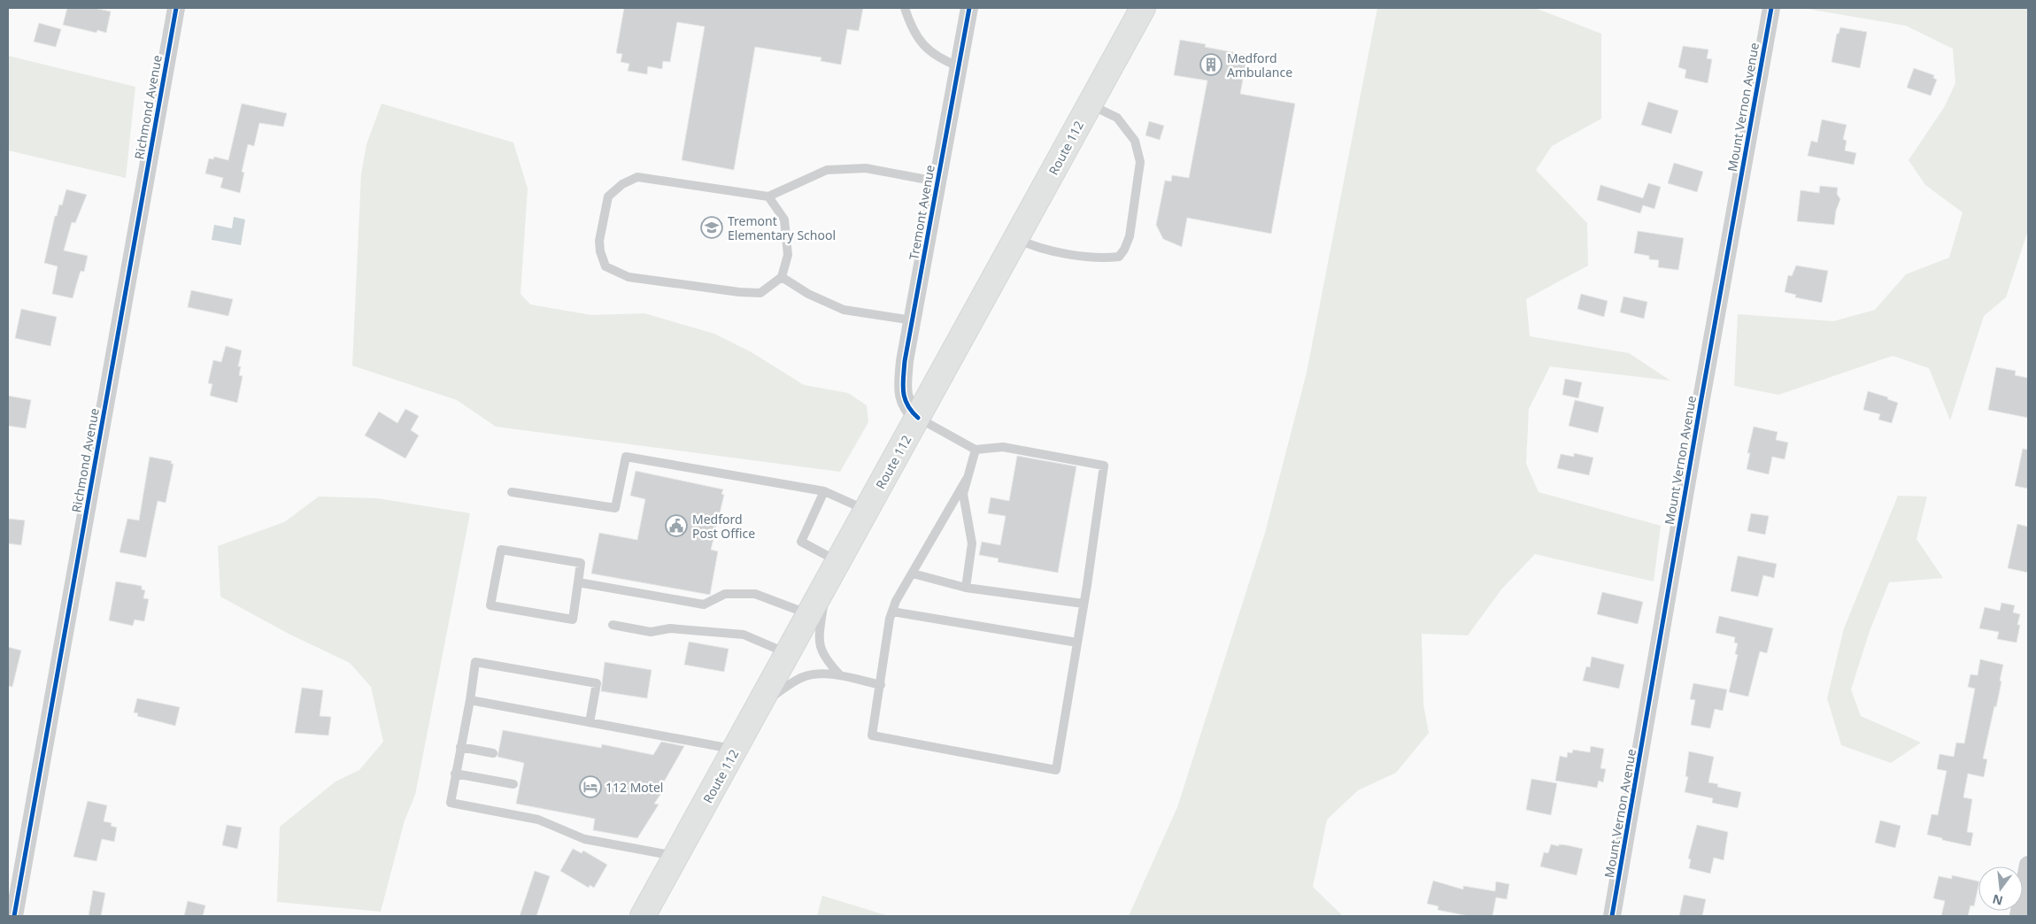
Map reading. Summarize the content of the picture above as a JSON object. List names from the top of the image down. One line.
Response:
{"streets":{"main road":["Route 112"],"street":["Richmond Avenue","Mount Vernon Avenue","Tremont Avenue"]},"crossings":[["Route 112","Tremont Avenue"]],"places":{"building":["Medford Ambulance"],"school or university":["Tremont Elementary School"],"public building":["Medford Post Office"],"hotel":["112 Motel"]},"north":"bottom"}
